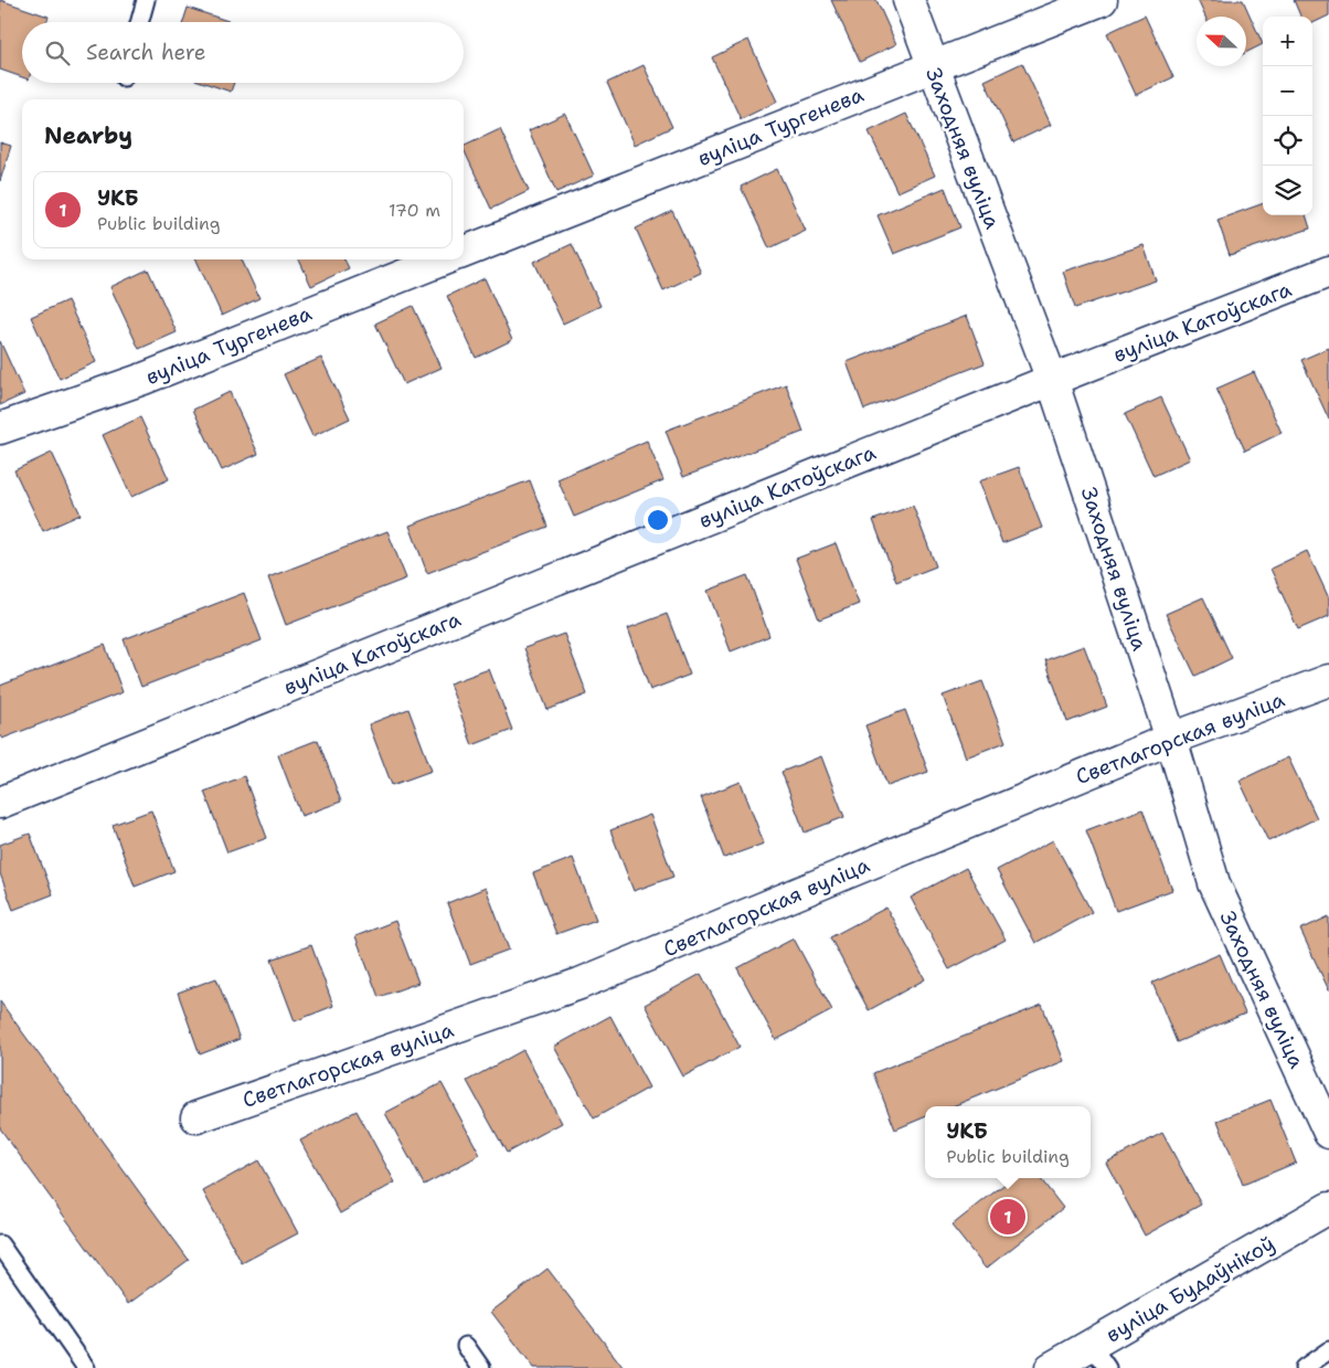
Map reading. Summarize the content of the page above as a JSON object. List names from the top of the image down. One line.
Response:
{"streets":{"street":["вуліца Тургенева","Заходняя вуліца","вуліца Катоўскага","Светлагорская вуліца","вуліца Будаўнікоў"]},"crossings":[["вуліца Тургенева","Заходняя вуліца"],["Заходняя вуліца","вуліца Катоўскага"],["Заходняя вуліца","Светлагорская вуліца"]],"north":"left","page":{"map_buttons":["+","−"],"search":"Search here","heading":"Nearby","list":[{"mark":"1","name":"УКБ","note":"Public building","value":"170 m"}],"popup":["УКБ","Public building"],"pins":"1"}}
